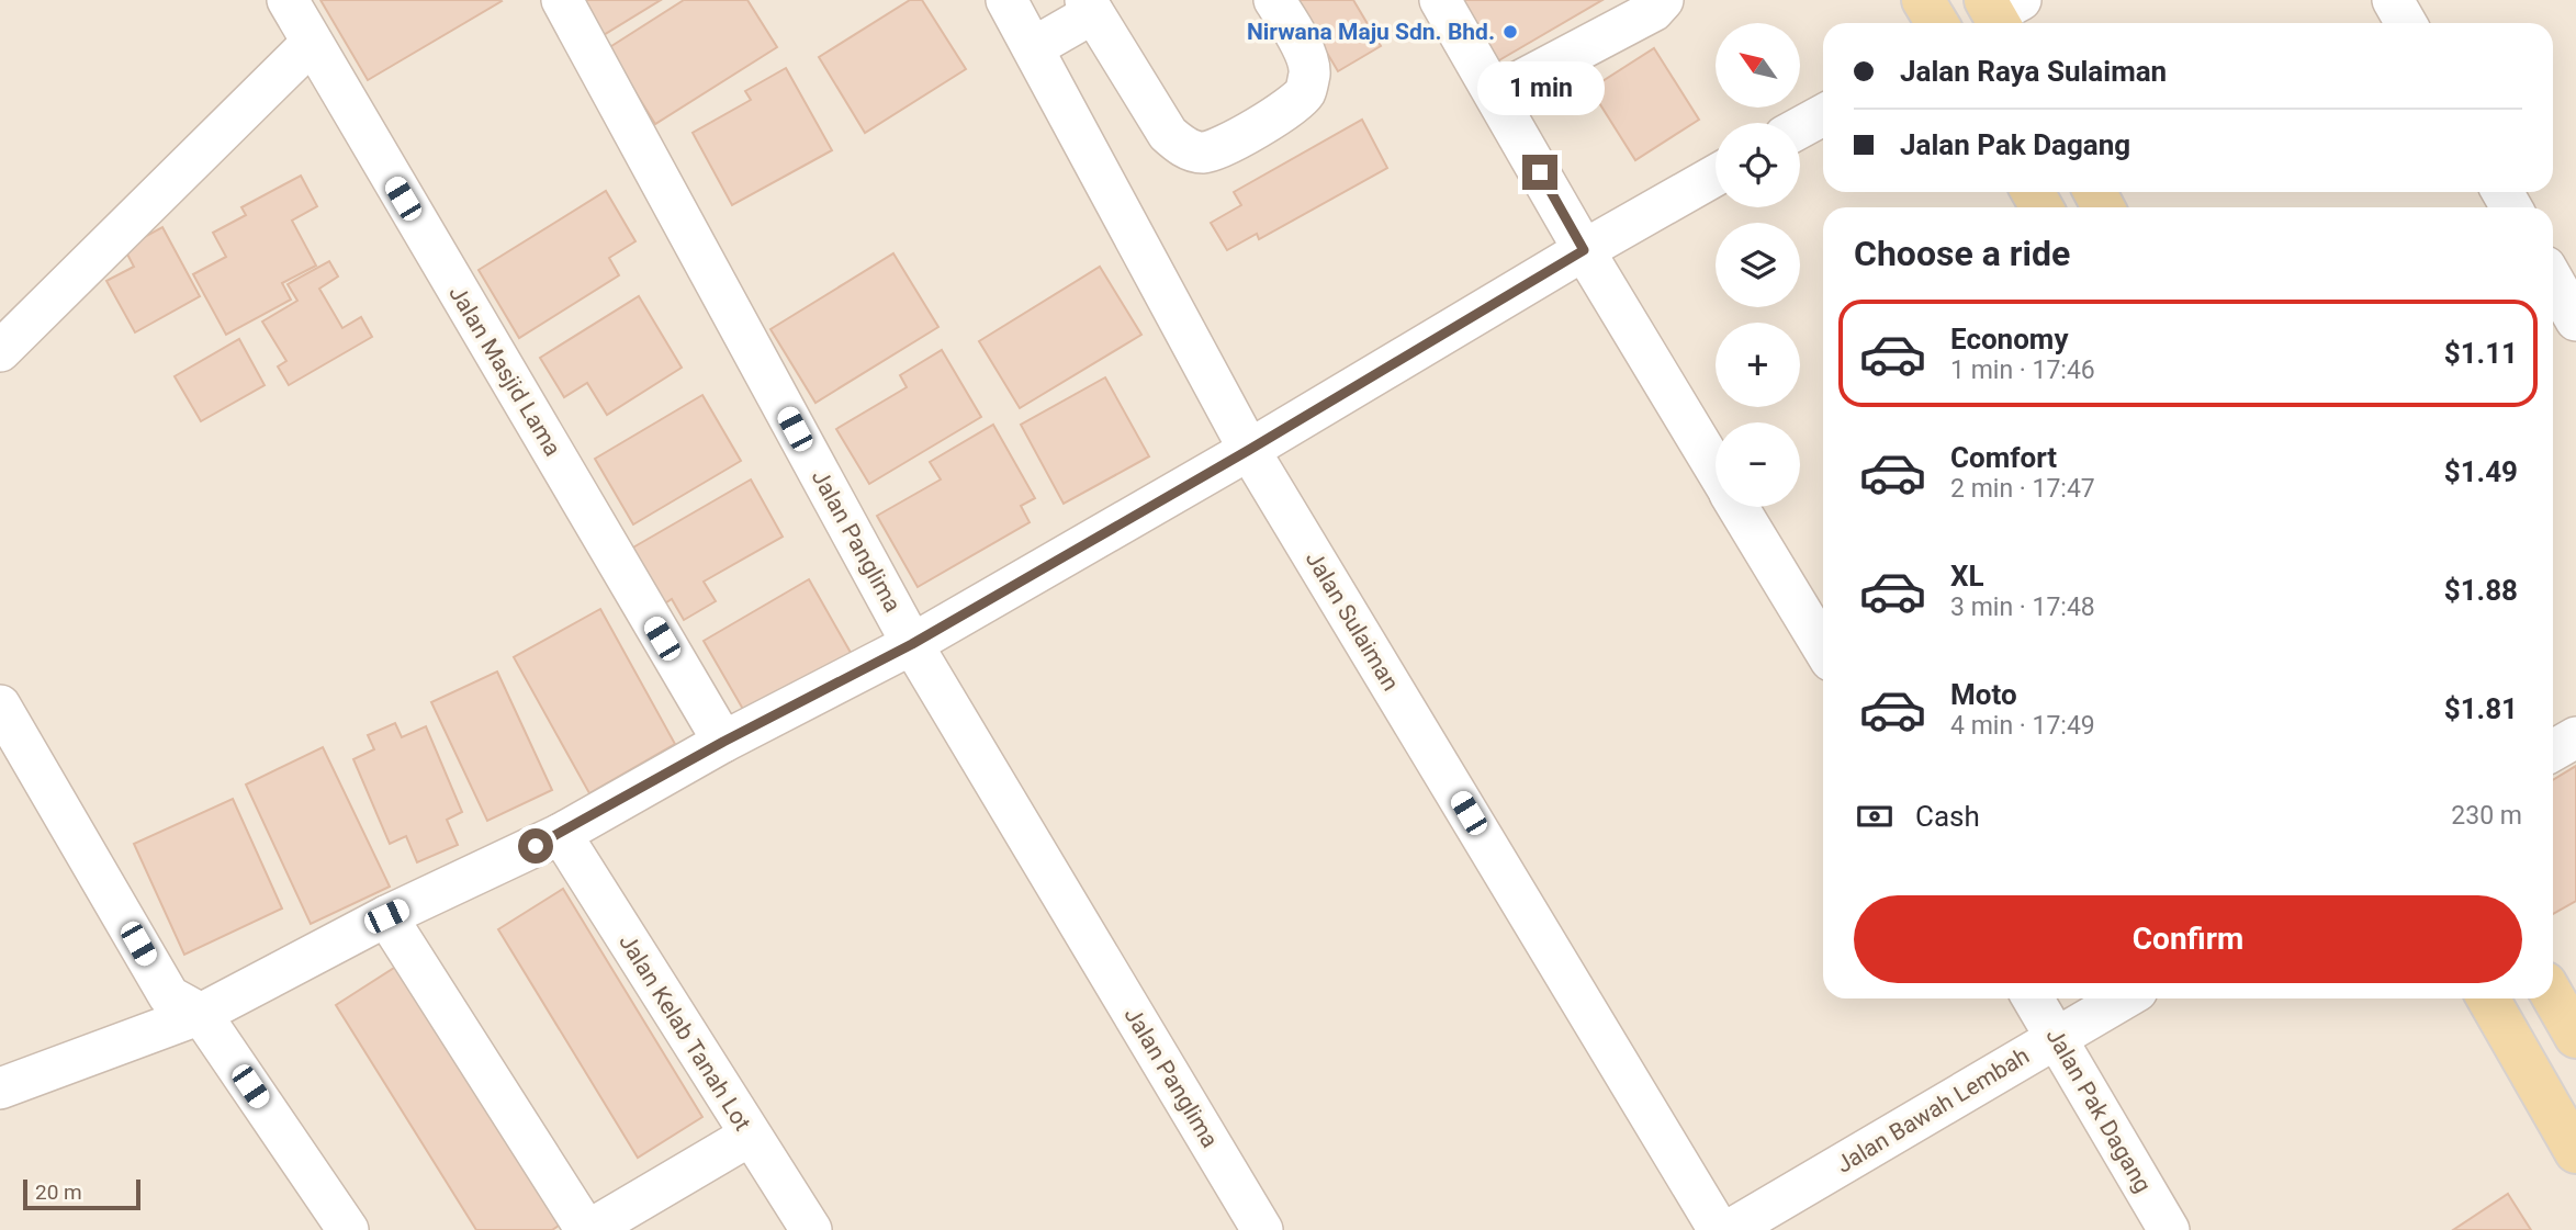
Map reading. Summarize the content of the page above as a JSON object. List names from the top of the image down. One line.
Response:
{"streets":{"street":["Jalan Masjid Lama","Jalan Panglima","Jalan Sulaiman","Jalan Kelab Tanah Lot","Jalan Bawah Lembah","Jalan Pak Dagang"]},"crossings":[["Jalan Bawah Lembah","Jalan Pak Dagang"]],"places":["Nirwana Maju Sdn. Bhd."],"scale_bar":"20 m","north":"top left","page":{"map_buttons":["+","−"],"banner":["Jalan Raya Sulaiman","Jalan Pak Dagang"],"bubble":"1 min","heading":"Choose a ride","list":[{"name":"Economy","note":"1 min · 17:46","value":"$1.11"},{"name":"Comfort","note":"2 min · 17:47","value":"$1.49"},{"name":"XL","note":"3 min · 17:48","value":"$1.88"},{"name":"Moto","note":"4 min · 17:49","value":"$1.81"}],"pay":["Cash","230 m"],"buttons":"Confirm","scale":"20 m"}}
